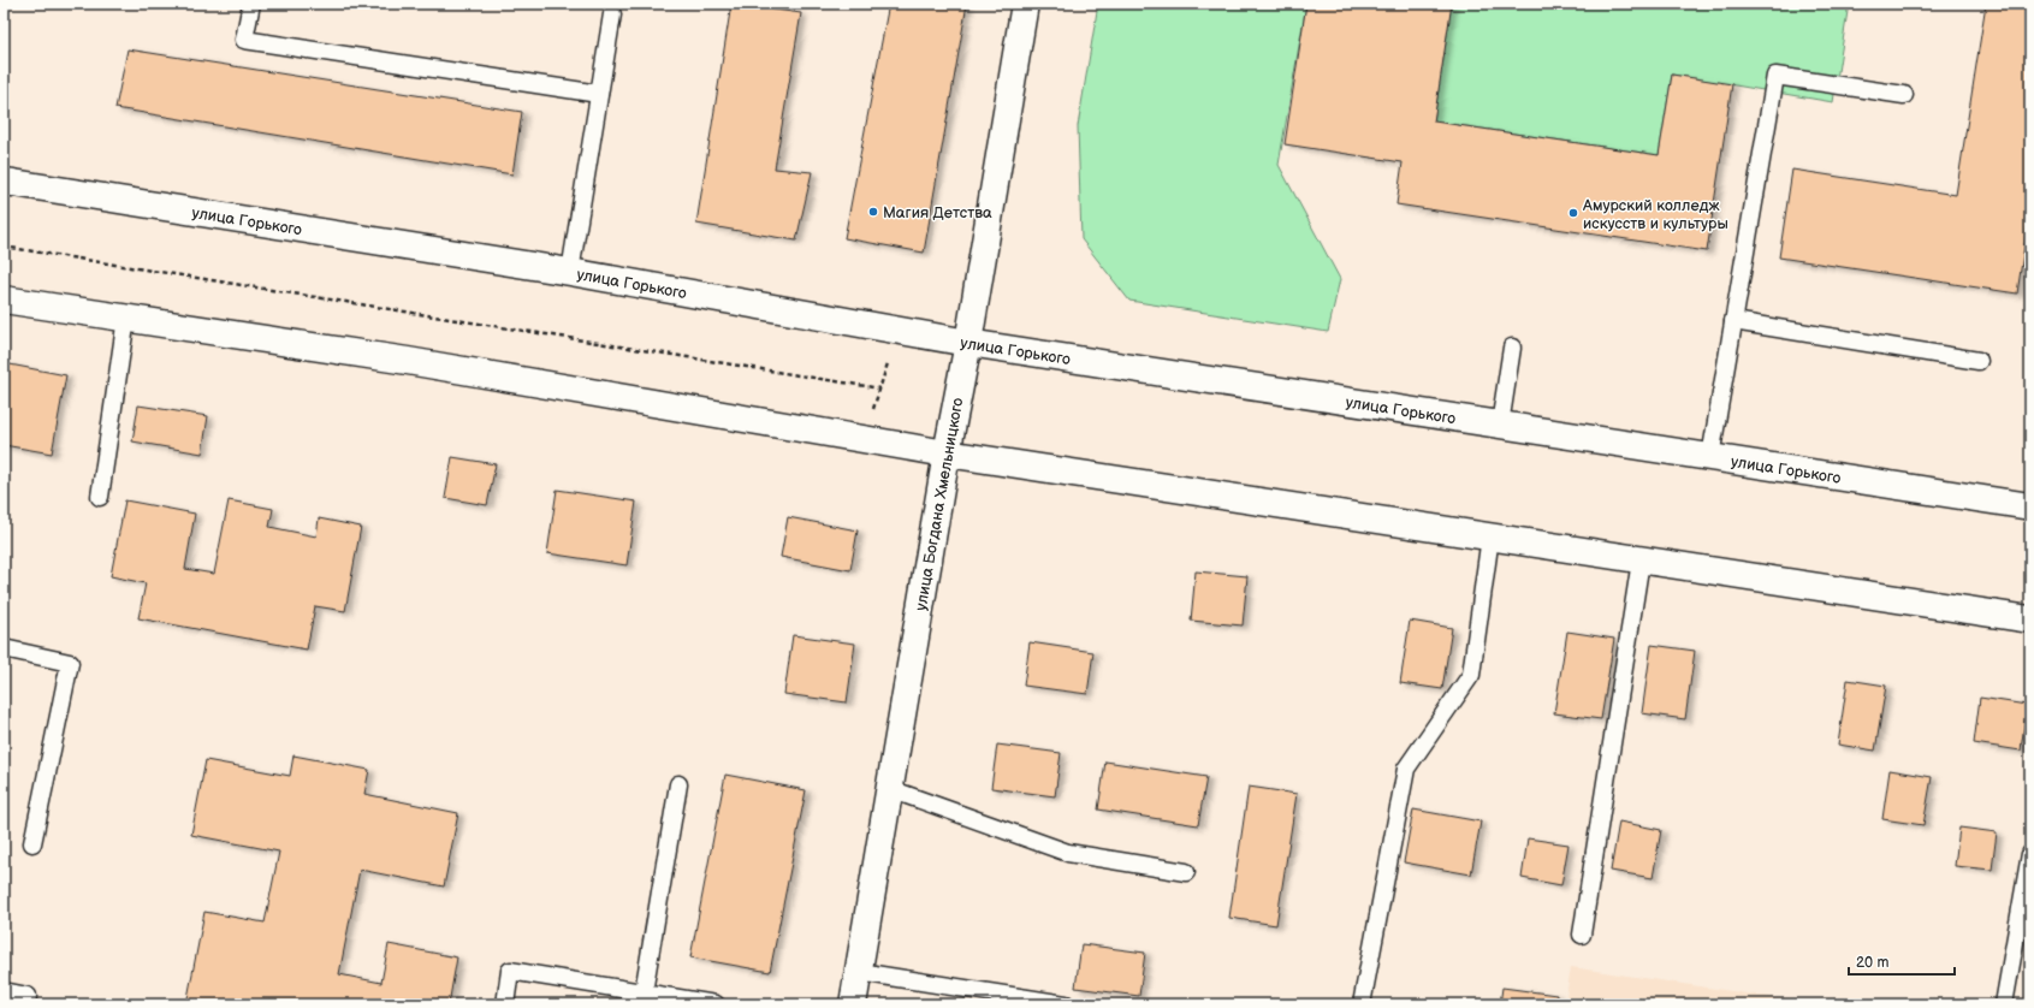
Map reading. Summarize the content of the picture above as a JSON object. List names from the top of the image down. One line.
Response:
{"streets":{"main road":["улица Горького","улица Богдана Хмельницкого"]},"crossings":[["улица Горького","улица Богдана Хмельницкого"]],"places":["Магия Детства","Амурский колледж искусств и культуры"],"scale_bar":"20 m"}
